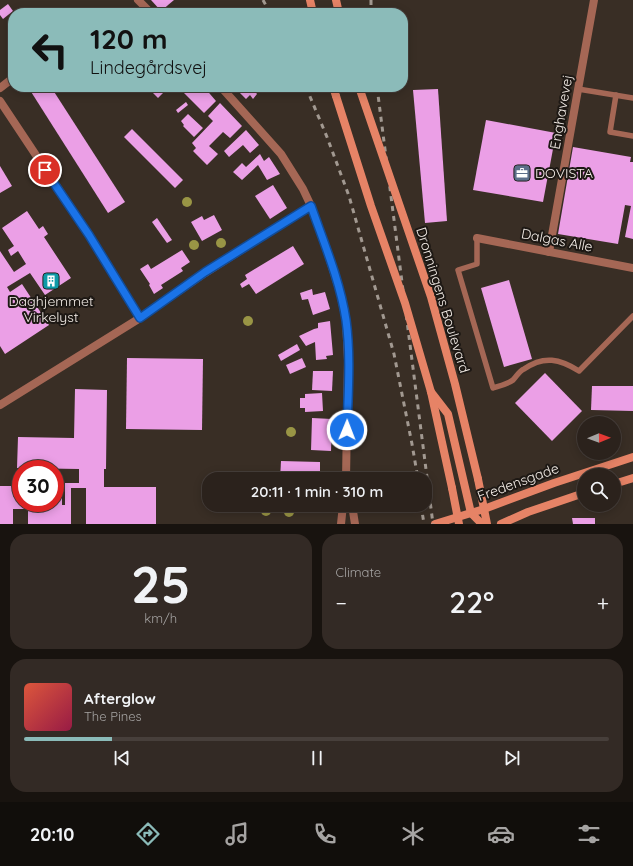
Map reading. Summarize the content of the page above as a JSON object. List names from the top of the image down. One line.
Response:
{"streets":{"main road":["Dronningens Boulevard","Fredensgade"],"street":["Enghavevej","Dalgas Alle"]},"crossings":[["Enghavevej","Dalgas Alle"],["Dronningens Boulevard","Fredensgade"]],"places":{"office":["DOVISTA"],"building":["Daghjemmet Virkelyst"]},"north":"right","page":{"turn":["120 m","Lindegårdsvej"],"limit":"30","trip":"20:11 · 1 min · 310 m","tile":[["25","km/h"],"Climate"],"heat":["−","22°","+"],"song":["Afterglow","The Pines"],"tabs":"20:10"}}
